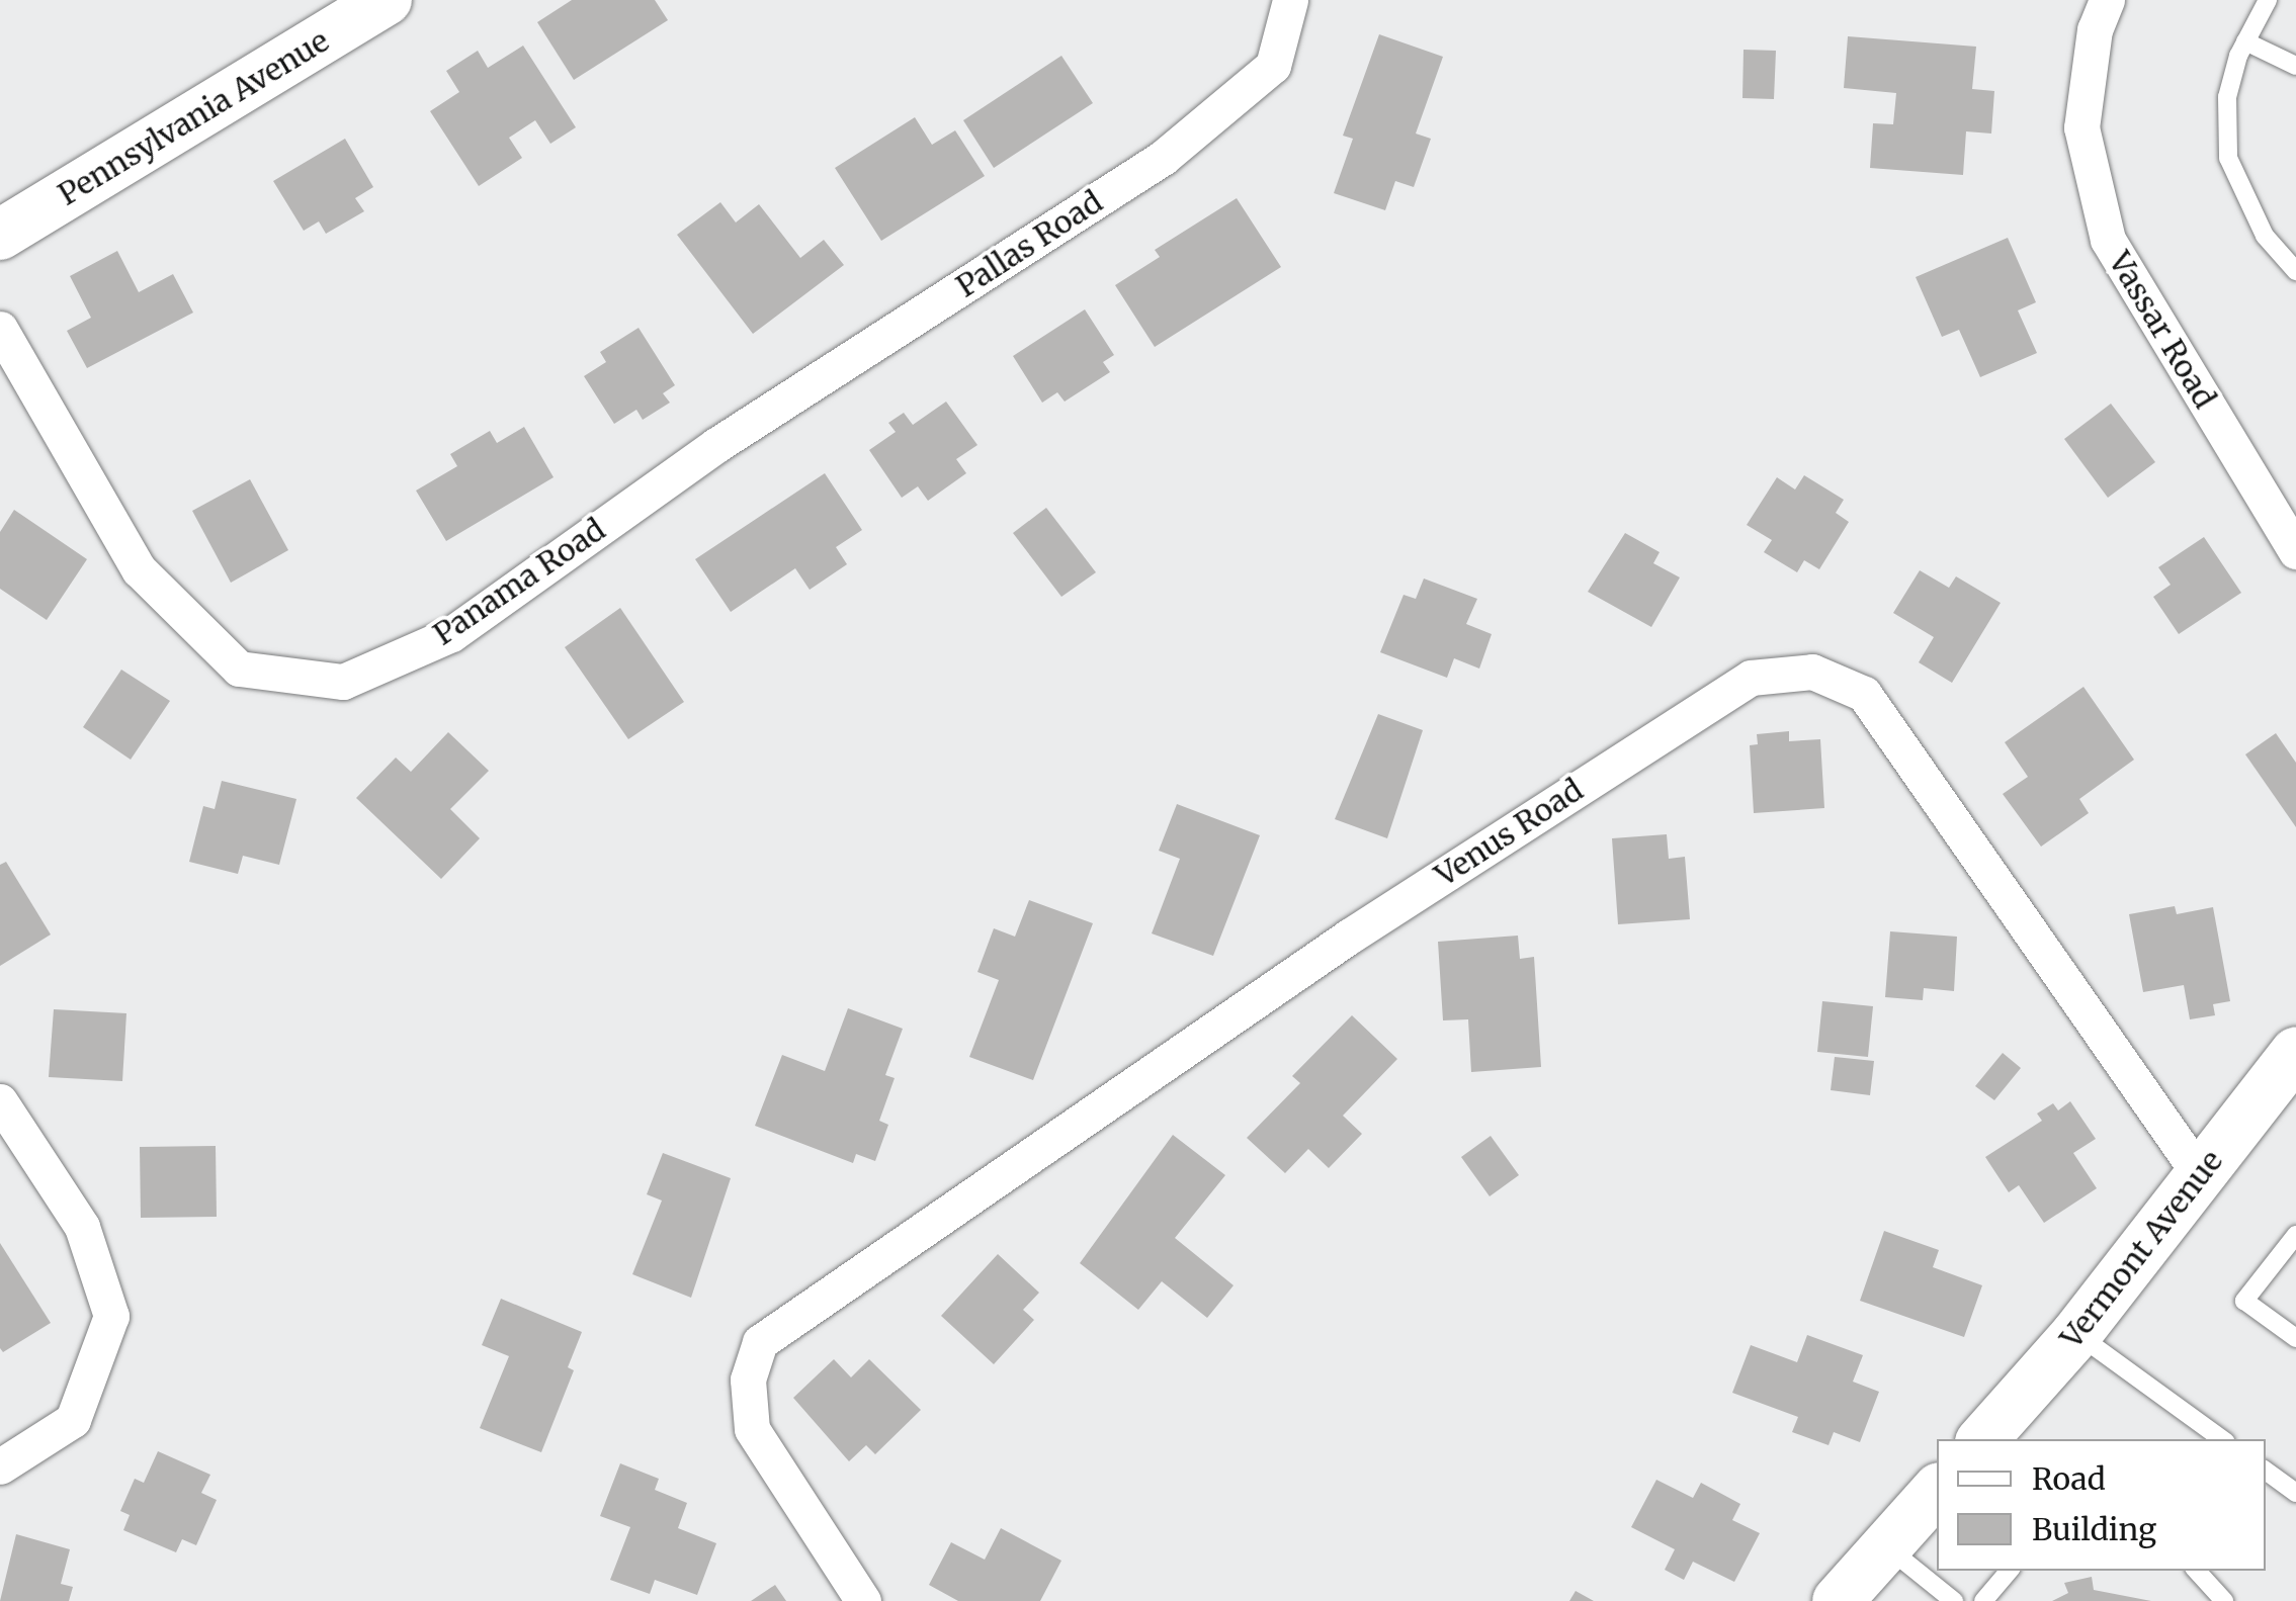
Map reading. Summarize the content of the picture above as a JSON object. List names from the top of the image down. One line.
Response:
{"streets":{"street":["Pennsylvania Avenue","Pallas Road","Vassar Road","Panama Road","Venus Road","Vermont Avenue"]},"crossings":[["Pallas Road","Panama Road"],["Venus Road","Vermont Avenue"]],"legend":["Road","Building"]}
